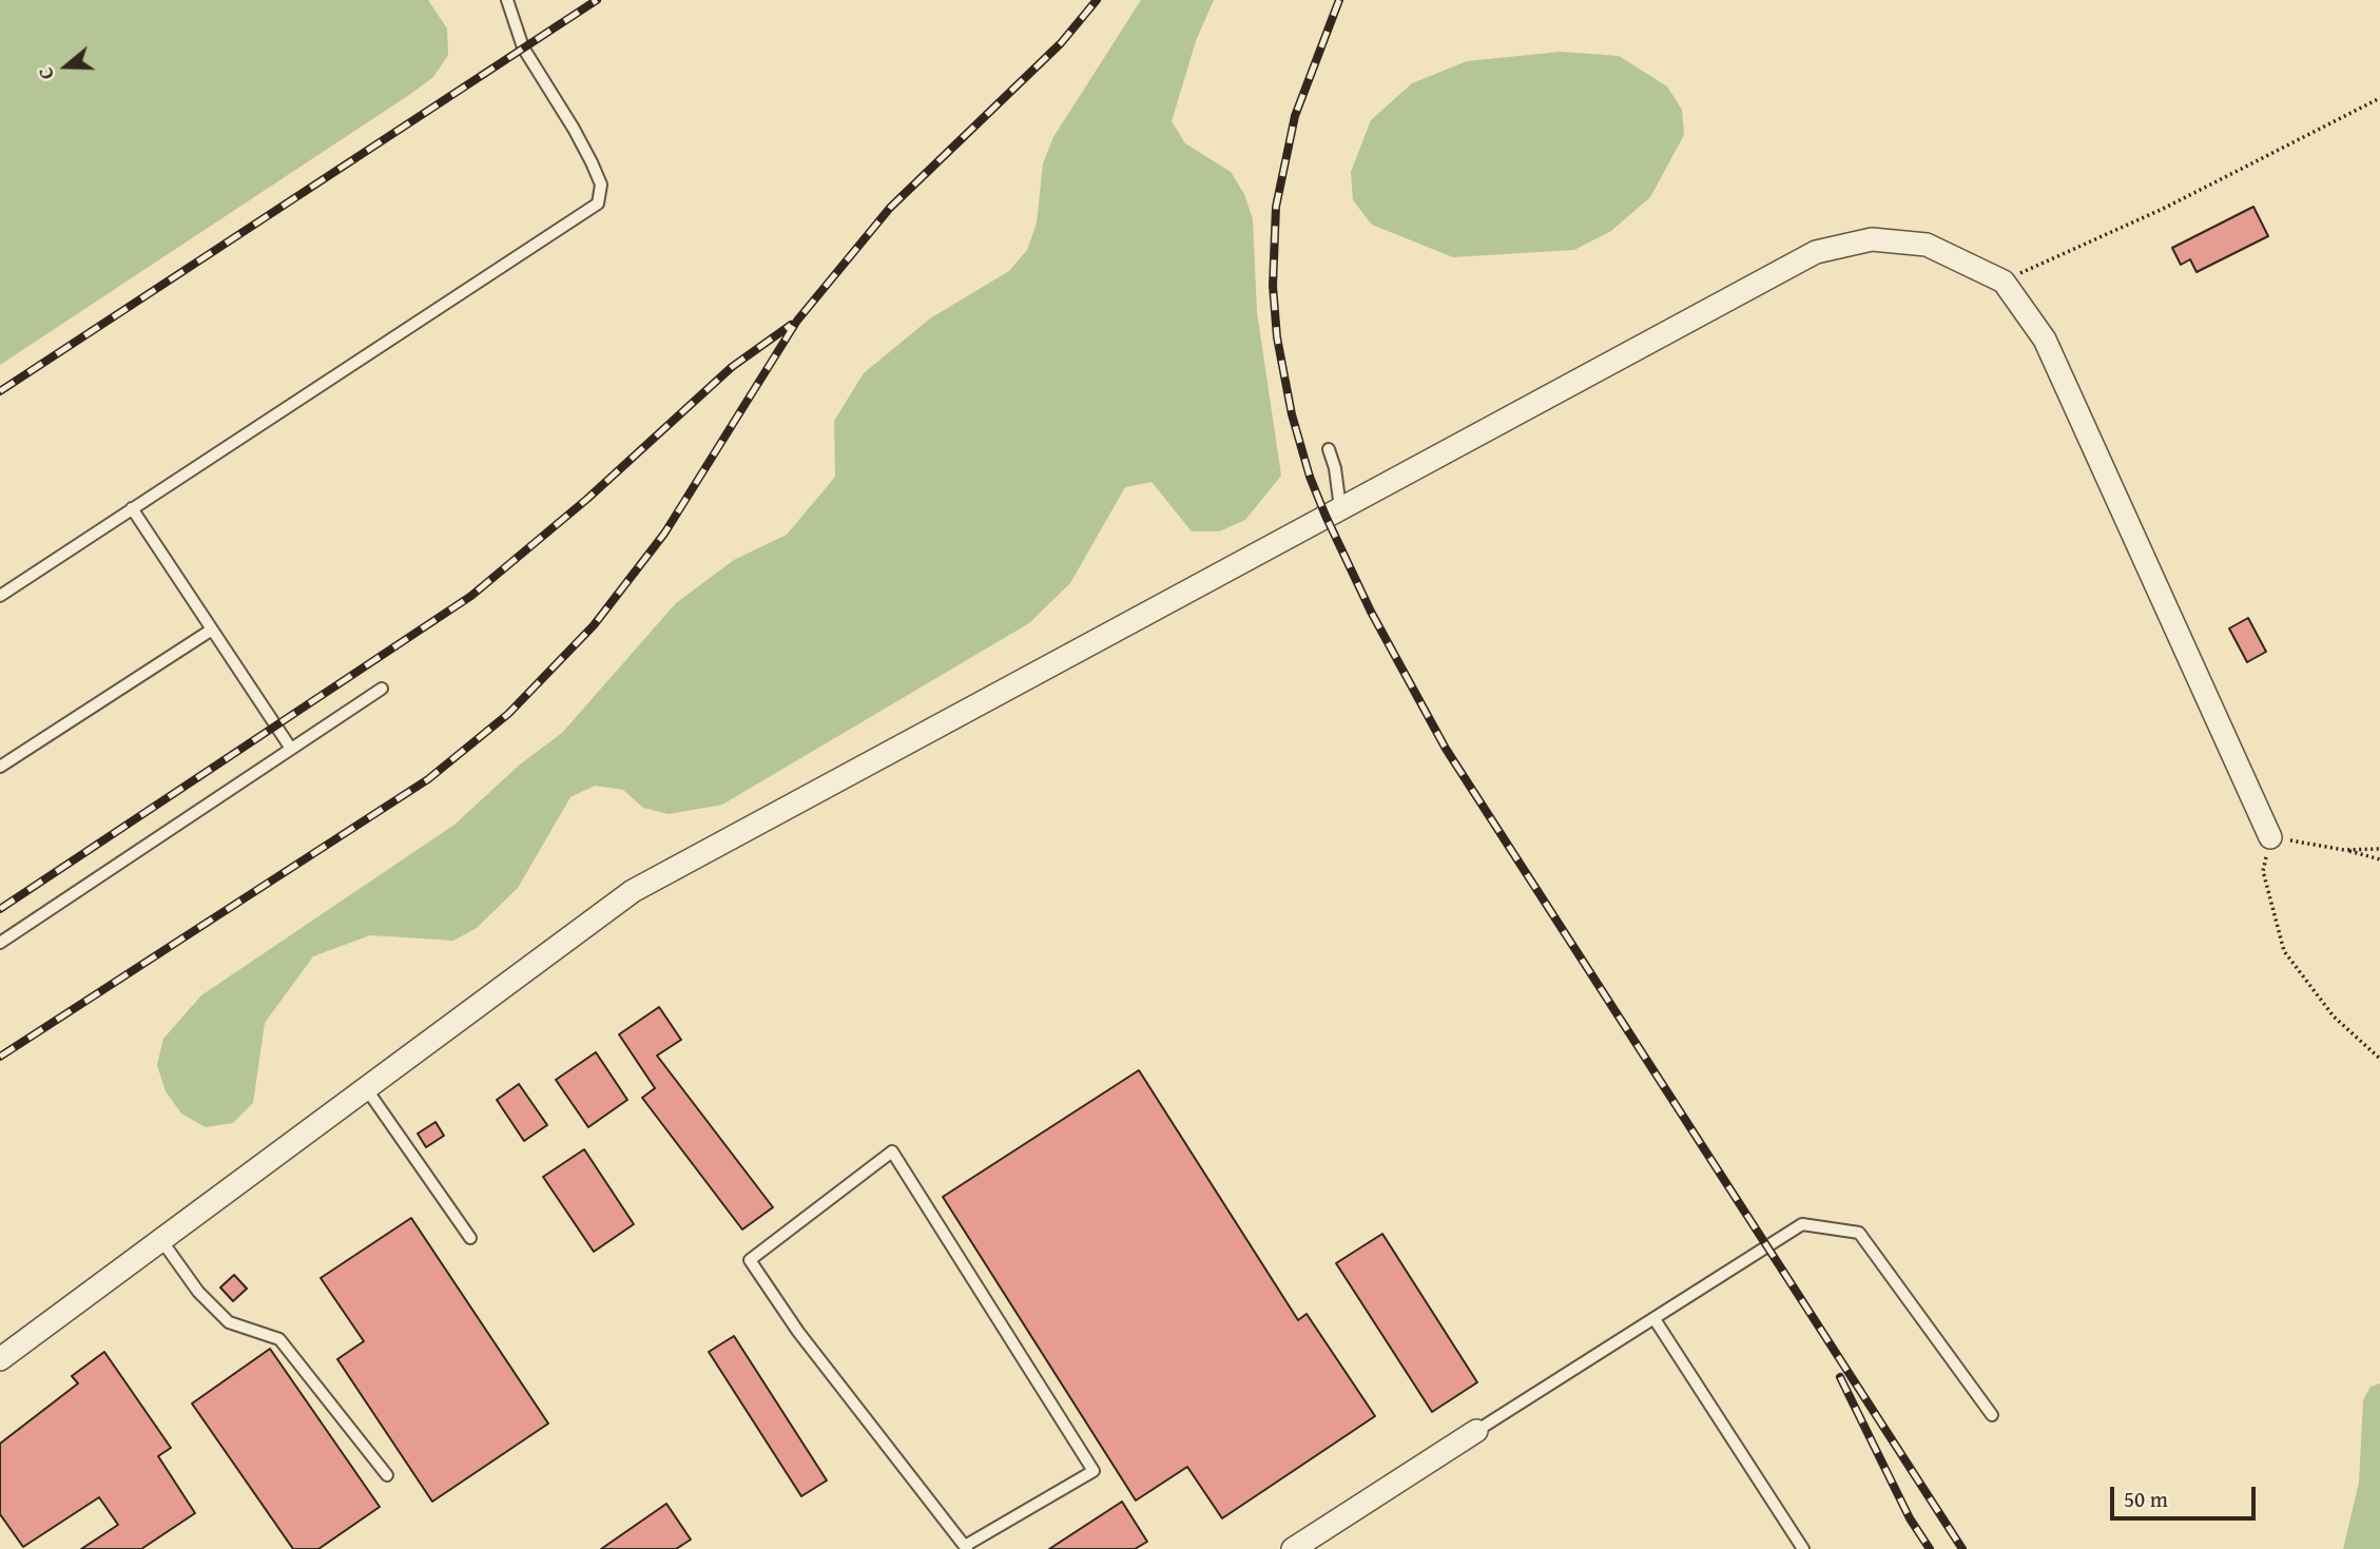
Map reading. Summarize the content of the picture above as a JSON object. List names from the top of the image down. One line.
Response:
{"scale_bar":"50 m","north":"left"}
